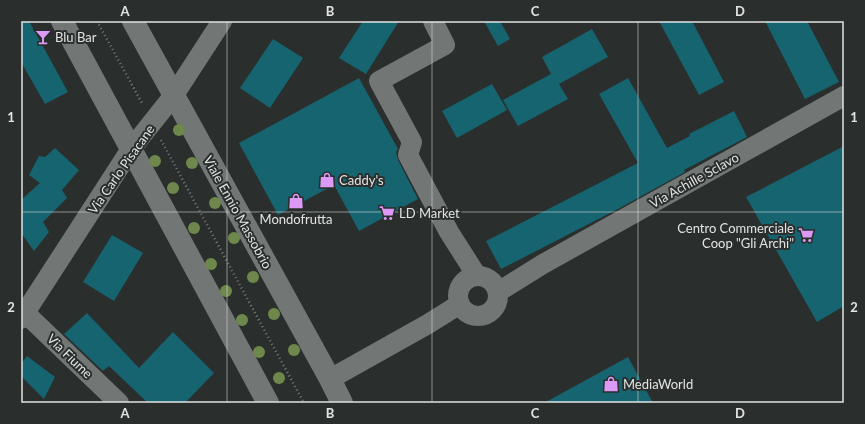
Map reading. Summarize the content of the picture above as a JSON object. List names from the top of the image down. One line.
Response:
{"streets":{"main road":["Viale Ennio Massobrio"],"street":["Via Carlo Pisacane","Via Achille Sclavo","Via Fiume"]},"crossings":[["Via Carlo Pisacane","Viale Ennio Massobrio"],["Via Carlo Pisacane","Via Fiume"]],"places":{"bar":["Blu Bar"],"shop":["Caddy's","Mondofrutta","MediaWorld"],"supermarket":["LD Market","Centro Commerciale Coop \"Gli Archi\""]},"grid":{"columns":["A","B","C","D"],"rows":["1","2"]}}
